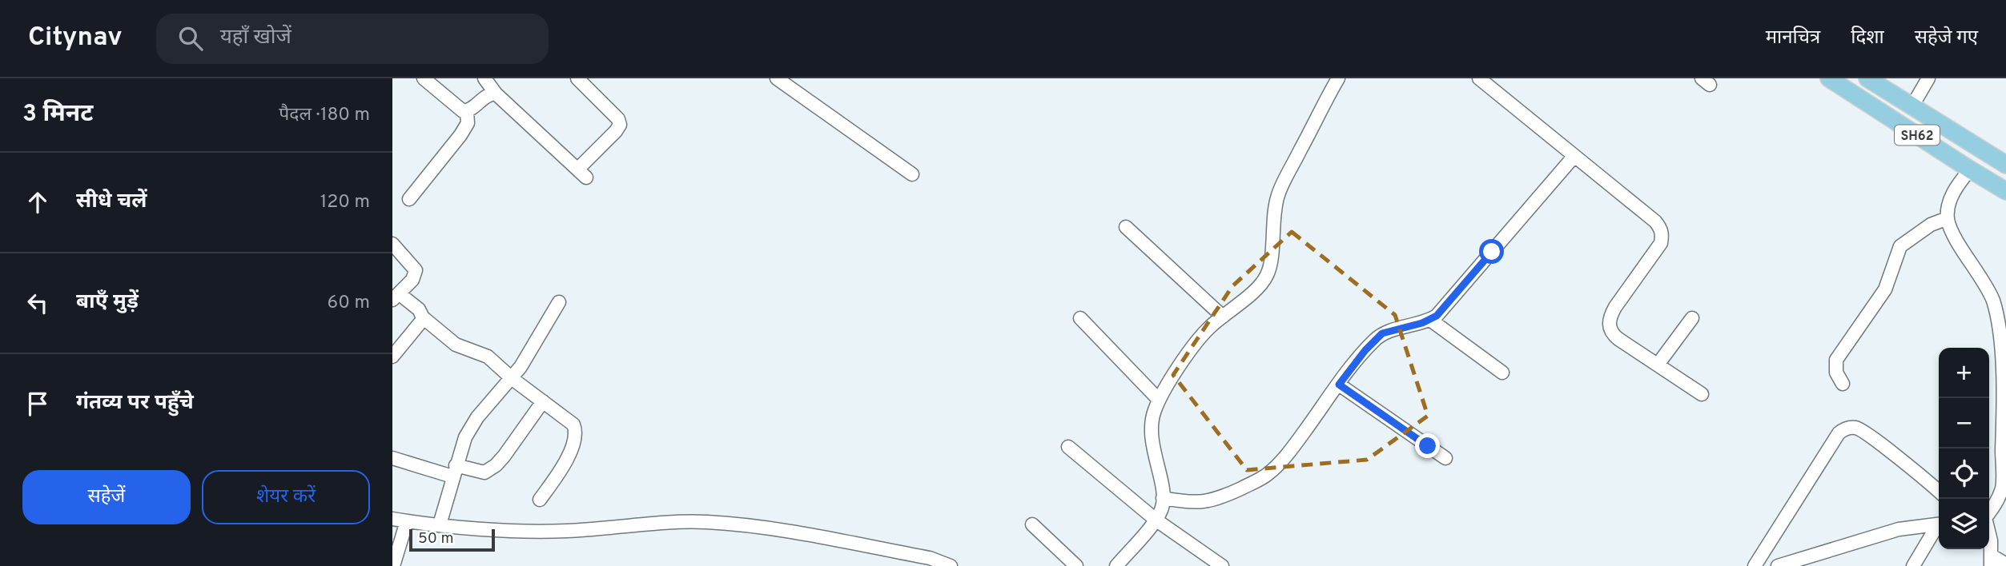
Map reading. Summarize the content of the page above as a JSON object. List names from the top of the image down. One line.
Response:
{"streets":{"main road":["SH62"]},"scale_bar":"50 m","page":{"header":"Citynav","search":"यहाँ खोजें","nav":["मानचित्र","दिशा","सहेजे गए"],"heading":["3 मिनट","पैदल · 180 m"],"list":[["सीधे चलें","120 m"],["बाएँ मुड़ें","60 m"],"गंतव्य पर पहुँचे"],"map_buttons":["+","−"],"buttons":["सहेजें","शेयर करें"],"scale":"50 m"}}
